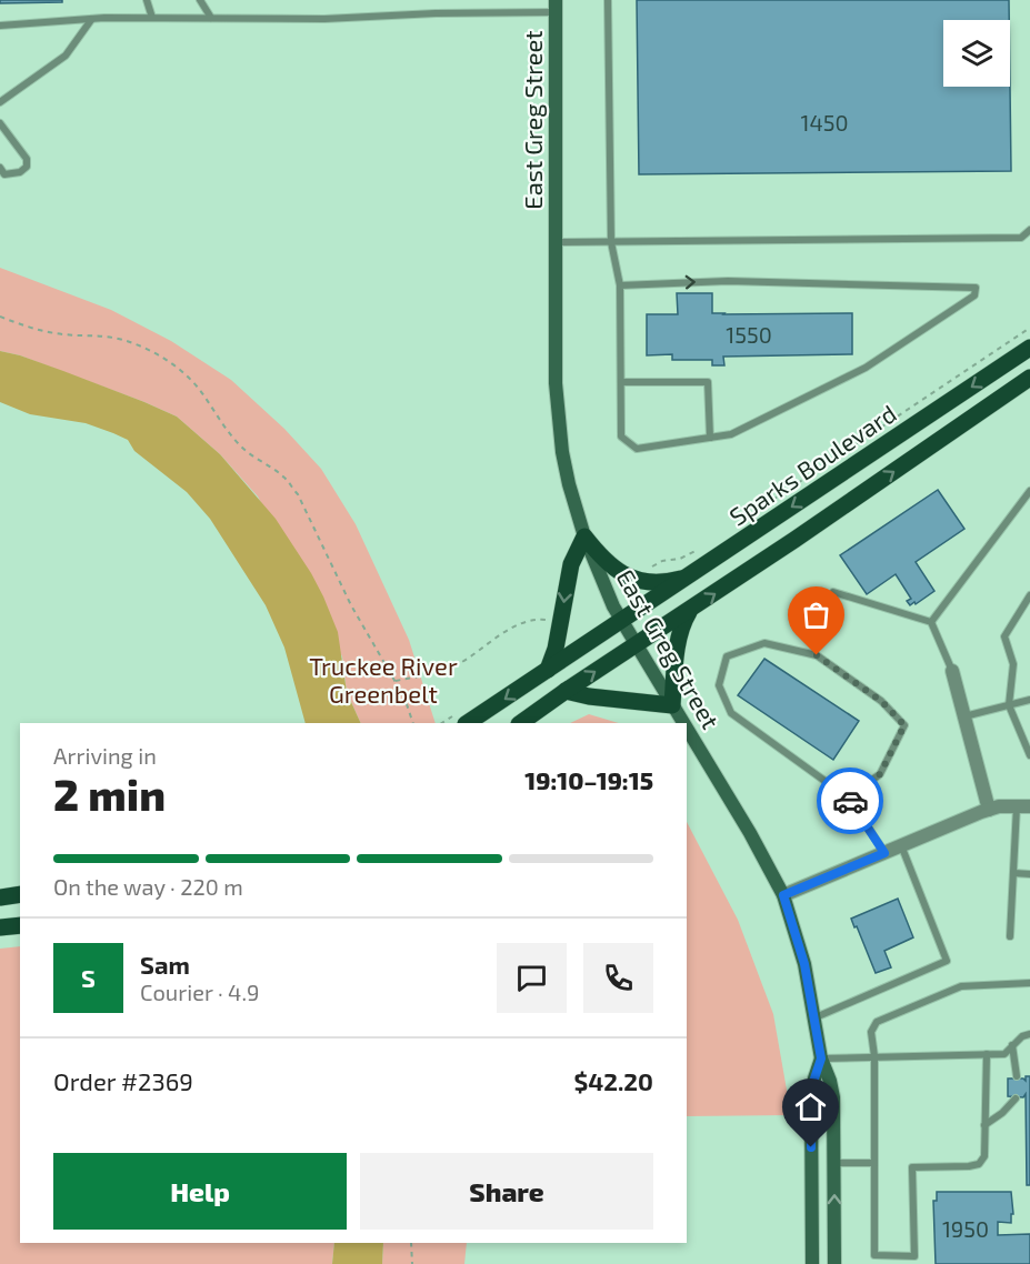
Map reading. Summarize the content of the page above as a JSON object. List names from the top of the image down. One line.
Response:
{"streets":{"main road":["East Greg Street","Sparks Boulevard"]},"crossings":[["East Greg Street","Sparks Boulevard"]],"parks":["Truckee River Greenbelt"],"house_numbers":["1450","1550","1950"],"page":{"heading":["2 min","Arriving in","19:10–19:15"],"panel":["Sam","Courier · 4.9","Order #2369","$42.20"],"bar":"On the way · 220 m","round":"S","buttons":["Help","Share"]}}
